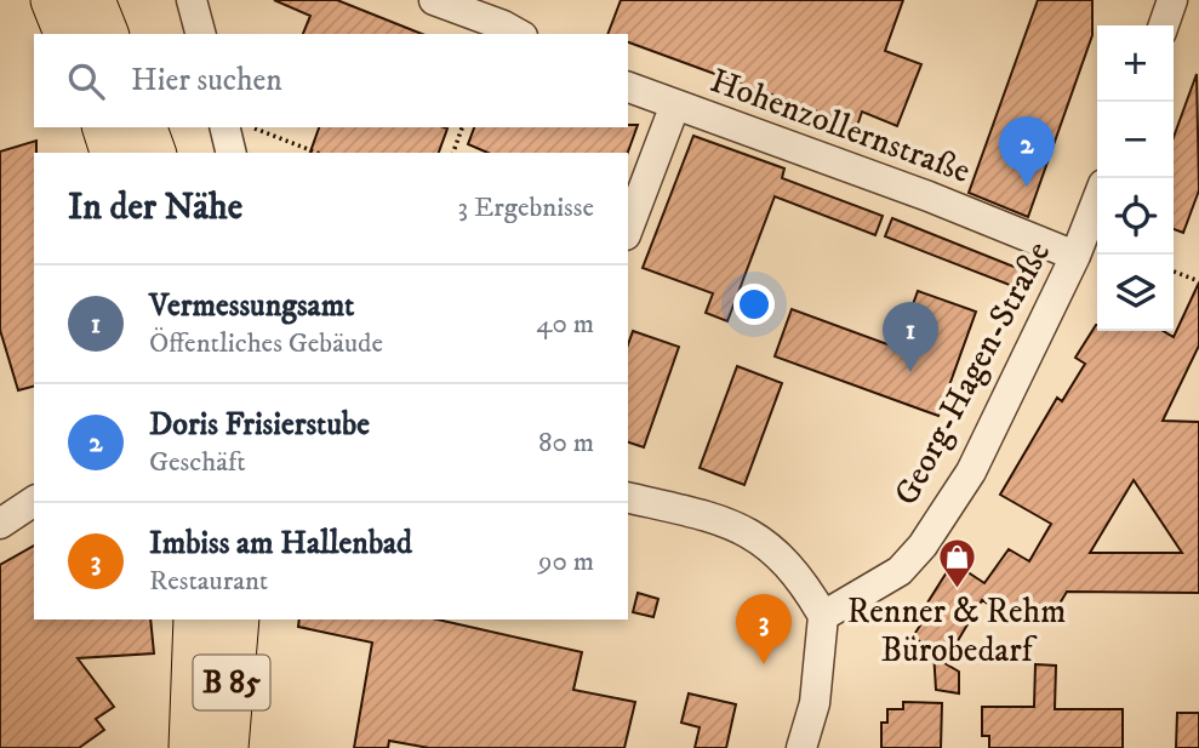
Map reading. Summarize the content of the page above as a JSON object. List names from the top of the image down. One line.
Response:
{"streets":{"main road":["B 85"],"street":["Hohenzollernstraße","Georg-Hagen-Straße"]},"crossings":[["Hohenzollernstraße","Georg-Hagen-Straße"]],"places":{"shop":["Renner & Rehm Bürobedarf"]},"page":{"map_buttons":["+","−"],"search":"Hier suchen","pins":["2","1","3"],"heading":["In der Nähe","3 Ergebnisse"],"list":[{"mark":"1","name":"Vermessungsamt","note":"Öffentliches Gebäude","value":"40 m"},{"mark":"2","name":"Doris Frisierstube","note":"Geschäft","value":"80 m"},{"mark":"3","name":"Imbiss am Hallenbad","note":"Restaurant","value":"90 m"}]}}
